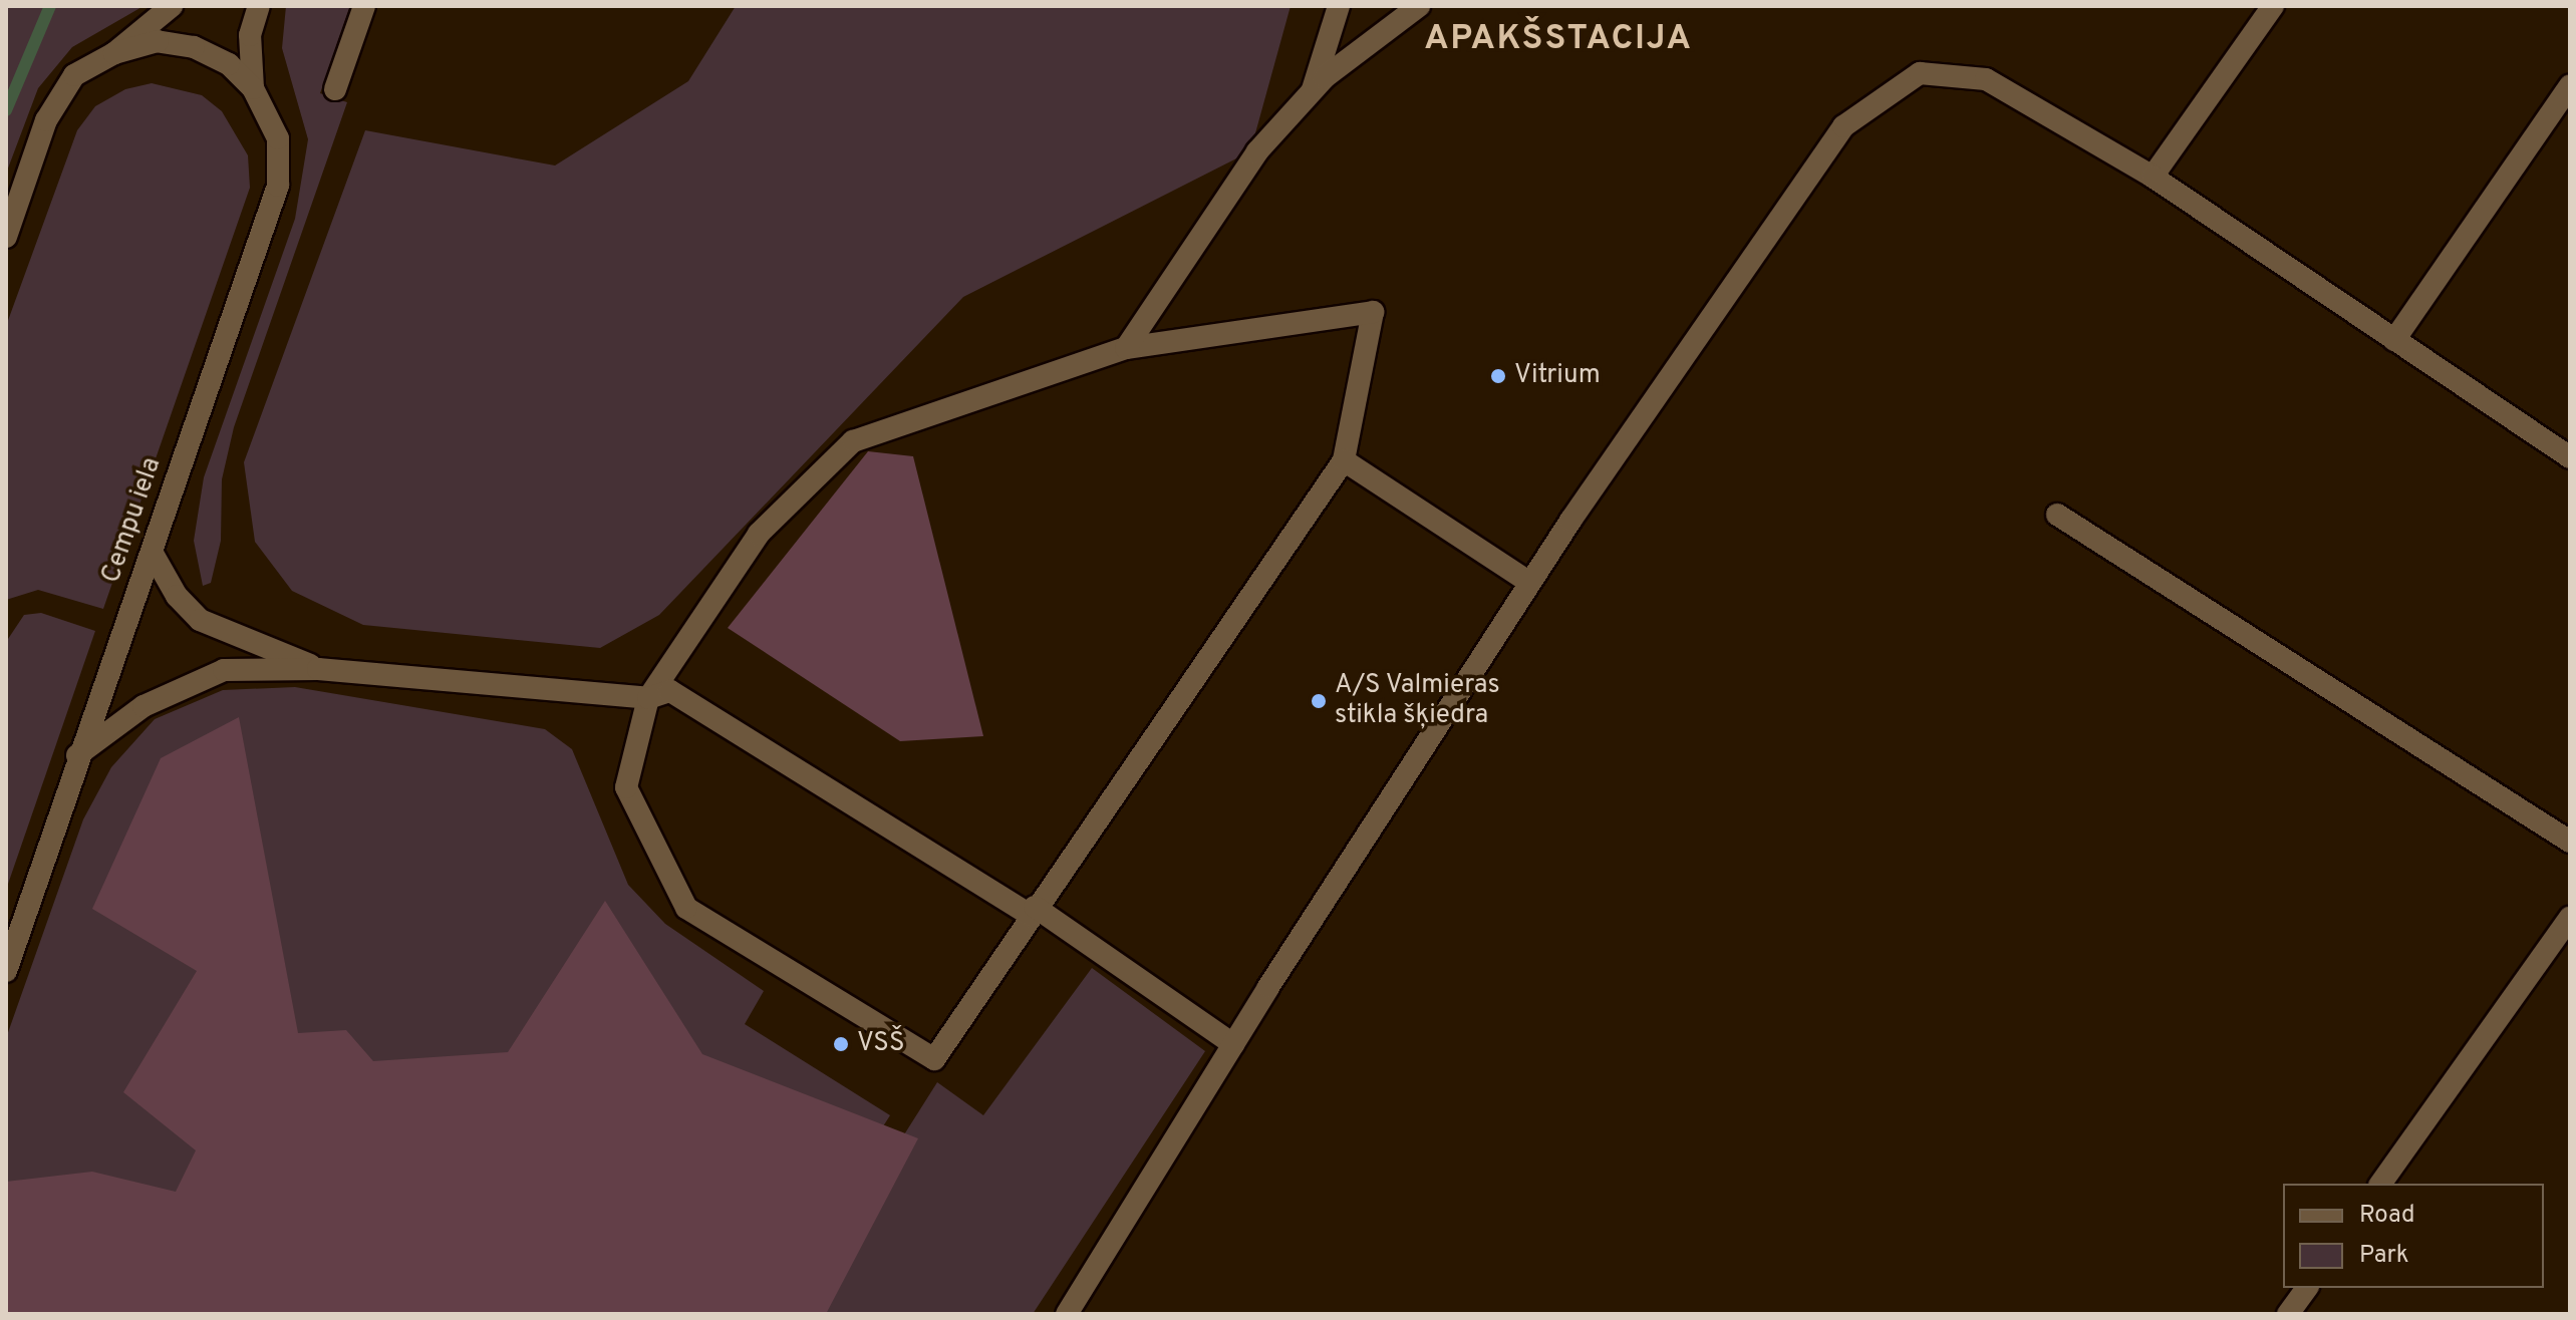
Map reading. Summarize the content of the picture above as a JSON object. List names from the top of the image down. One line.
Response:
{"streets":{"main road":["Cempu iela"]},"districts":["APAKŠSTACIJA"],"places":["Vitrium","A/S Valmieras stikla šķiedra","VSŠ"],"legend":["Road","Park"]}
